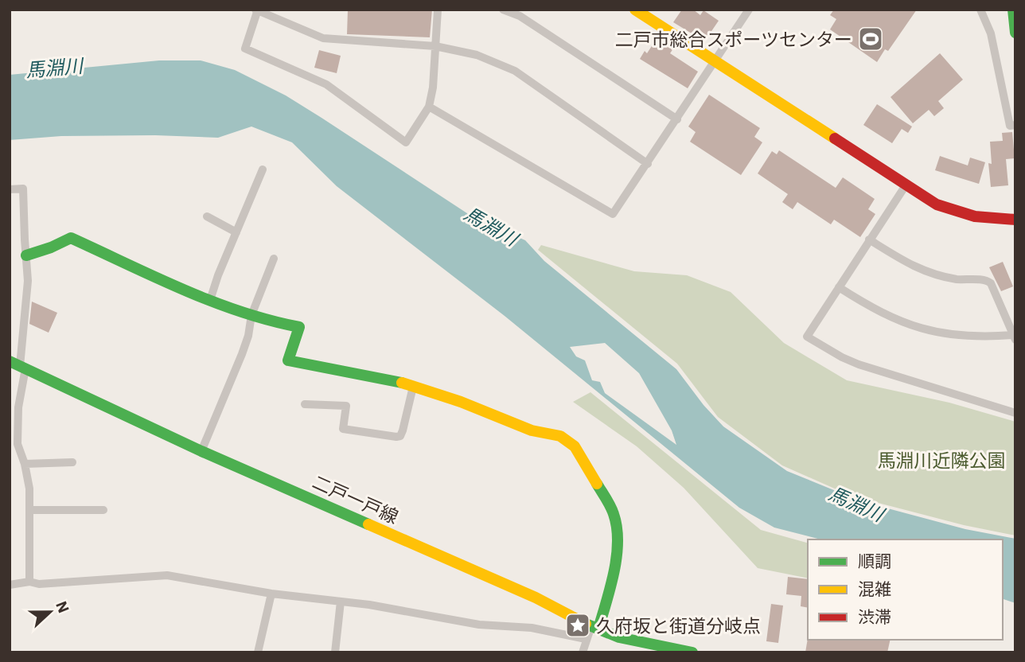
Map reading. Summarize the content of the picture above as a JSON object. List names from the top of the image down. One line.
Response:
{"streets":{"street":["二戸一戸線"]},"water":["馬淵川"],"parks":["馬淵川近隣公園"],"places":{"sports":["二戸市総合スポーツセンター"],"place":["久府坂と街道分岐点"]},"legend":["順調","混雑","渋滞"],"north":"right"}
